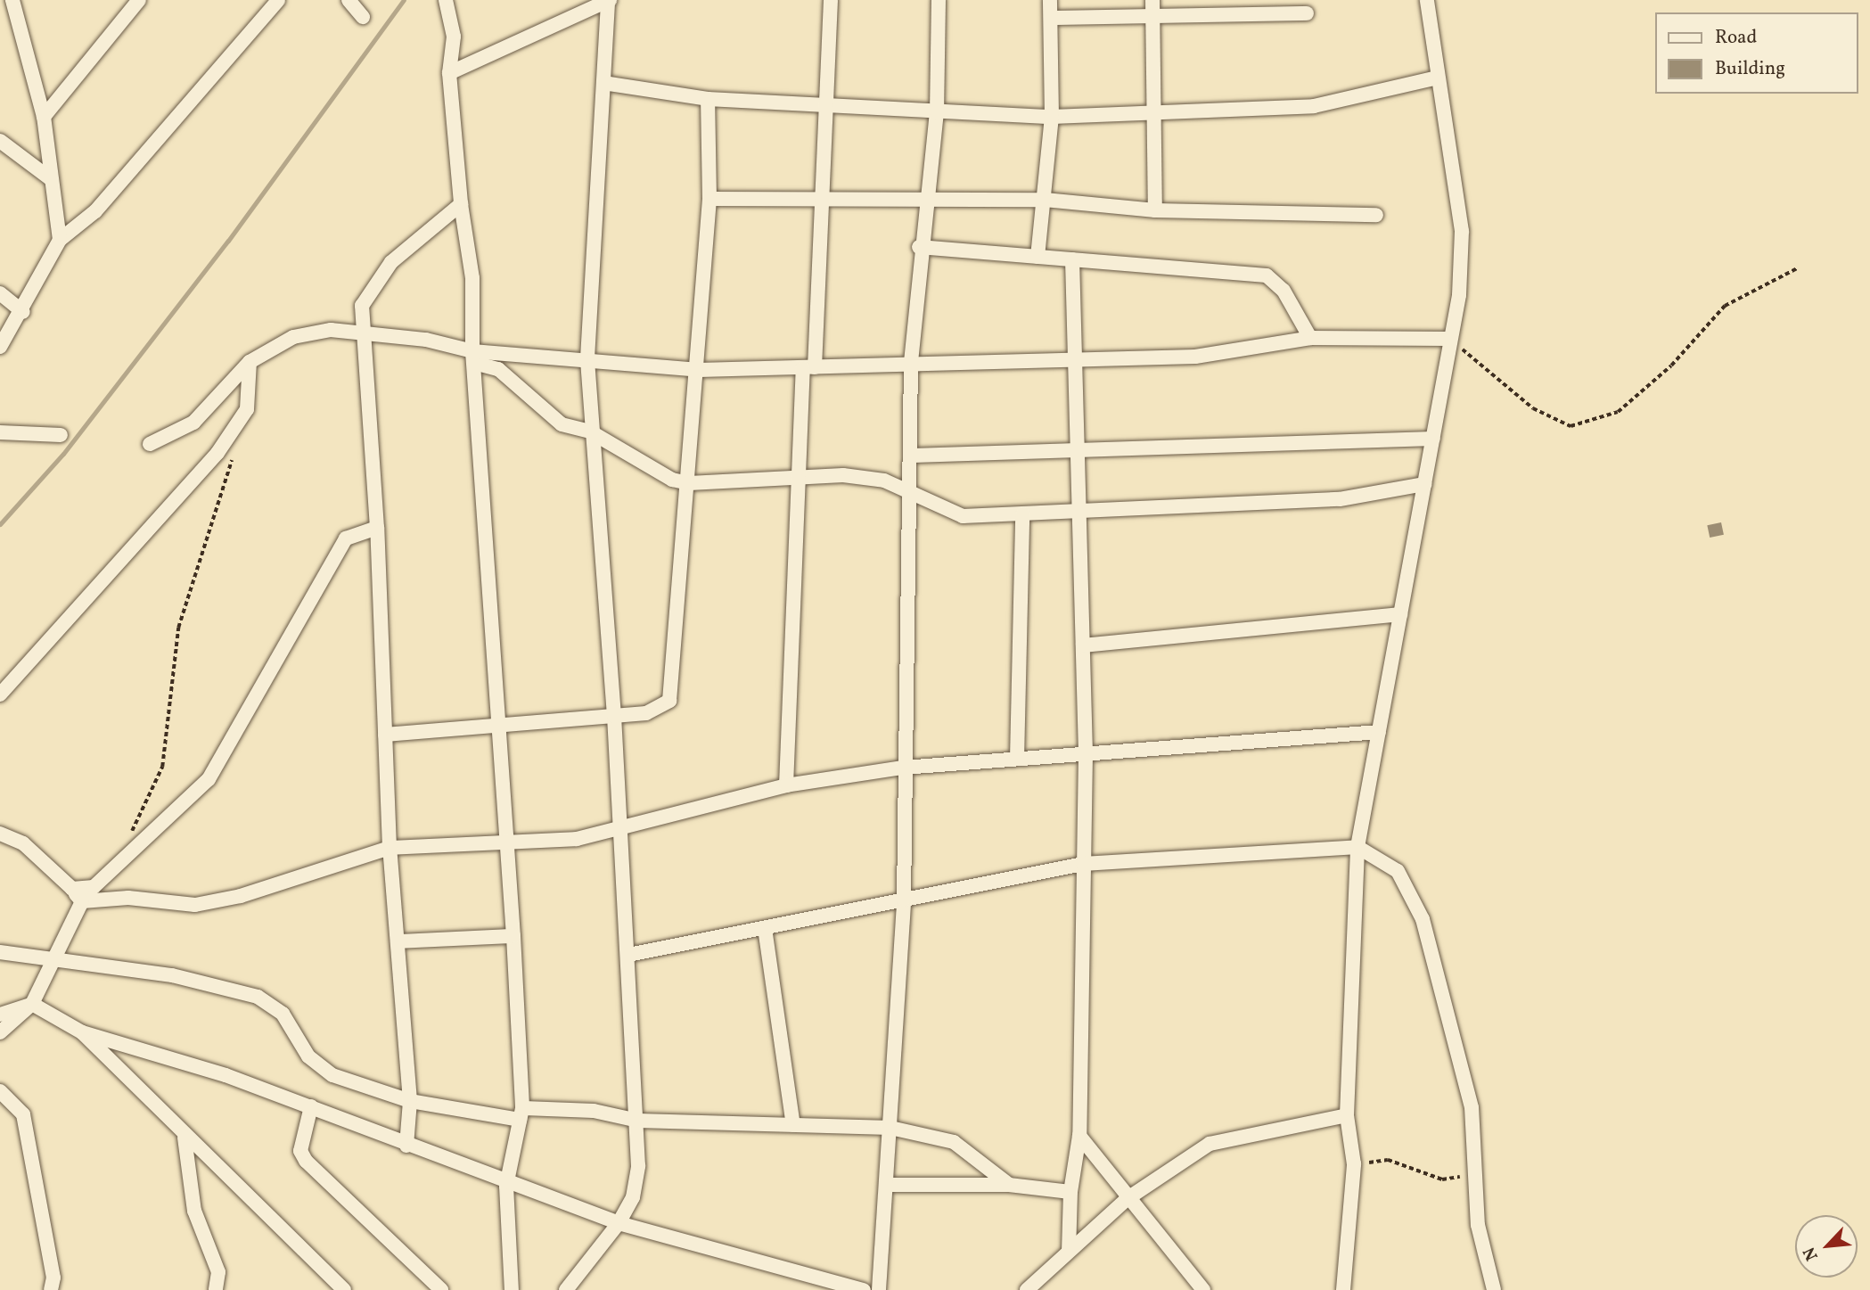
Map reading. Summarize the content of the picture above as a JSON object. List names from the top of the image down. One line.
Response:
{"legend":["Road","Building"],"north":"bottom left"}
